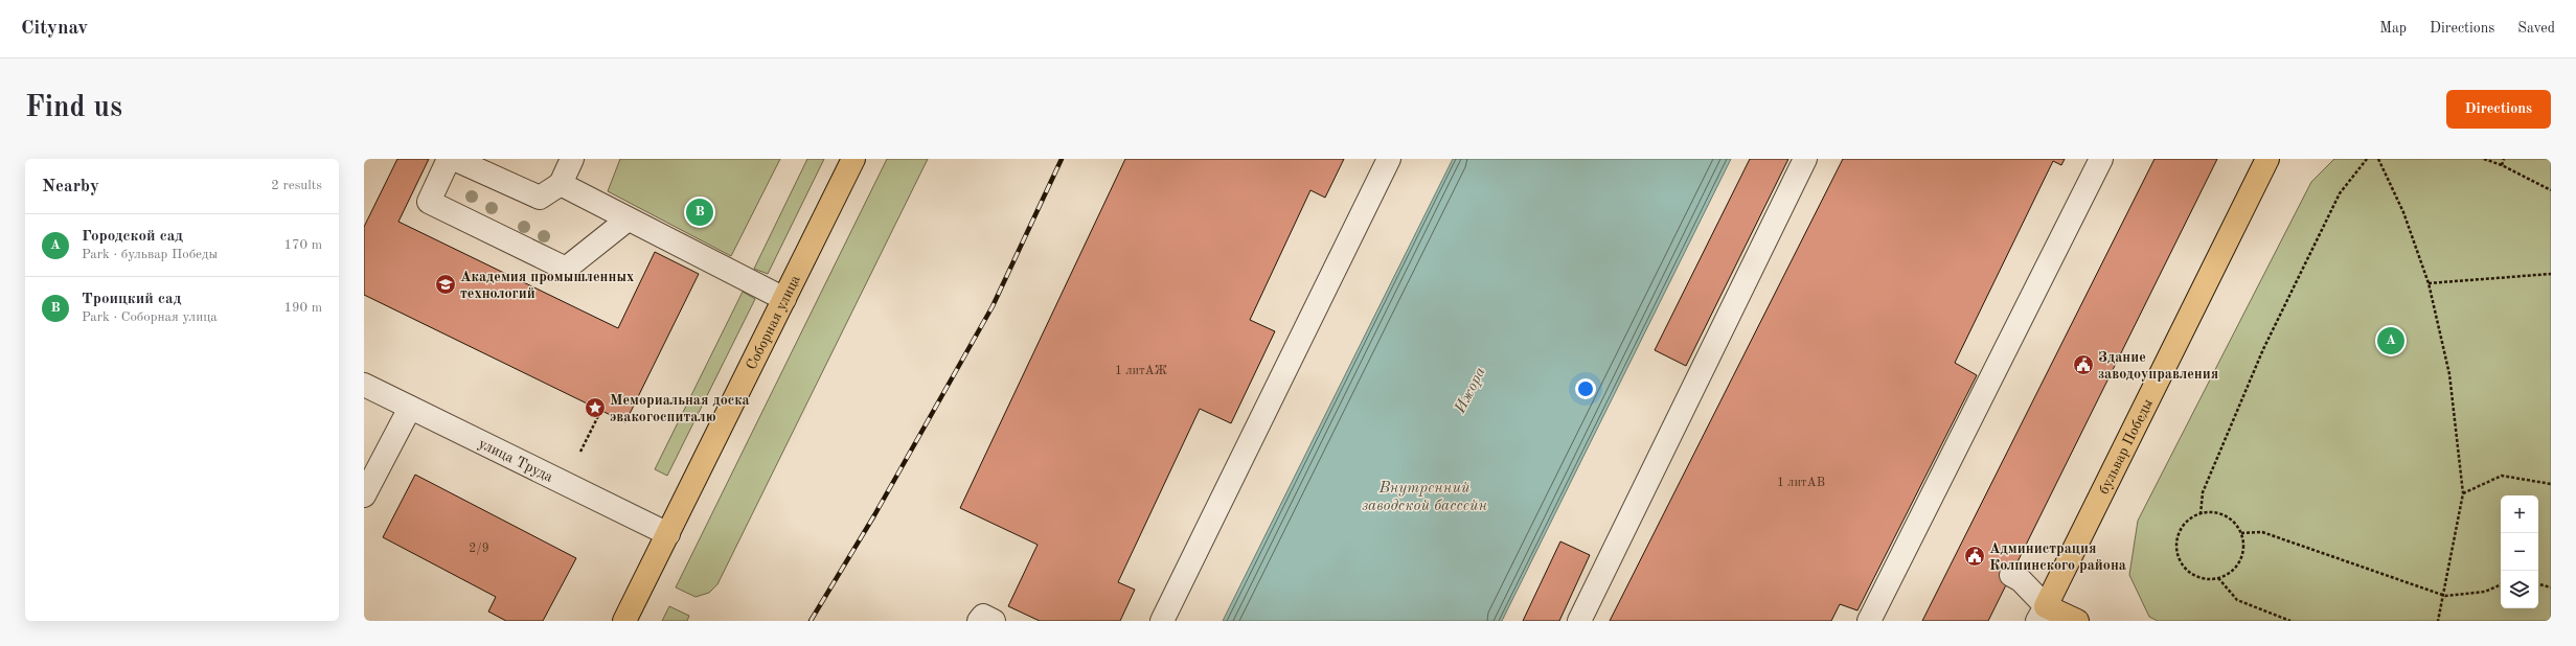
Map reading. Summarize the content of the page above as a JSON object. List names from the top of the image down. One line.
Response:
{"streets":{"main road":["Соборная улица","бульвар Победы"],"street":["улица Труда"]},"crossings":[["Соборная улица","улица Труда"]],"water":["Ижора","Внутренний заводской бассейн"],"places":{"school or university":["Академия промышленных технологий"],"public building":["Здание заводоуправления","Администрация Колпинского района"],"place":["Мемориальная доска эвакогоспиталю"]},"house_numbers":["1 литАЖ","1 литАВ","2/9"],"page":{"header":"Citynav","nav":["Map","Directions","Saved"],"buttons":"Directions","title":"Find us","heading":["Nearby","2 results"],"pins":["B","A"],"list":[{"mark":"A","name":"Городской сад","note":"Park · бульвар Победы","value":"170 m"},{"mark":"B","name":"Троицкий сад","note":"Park · Соборная улица","value":"190 m"}],"map_buttons":["+","−"]}}
